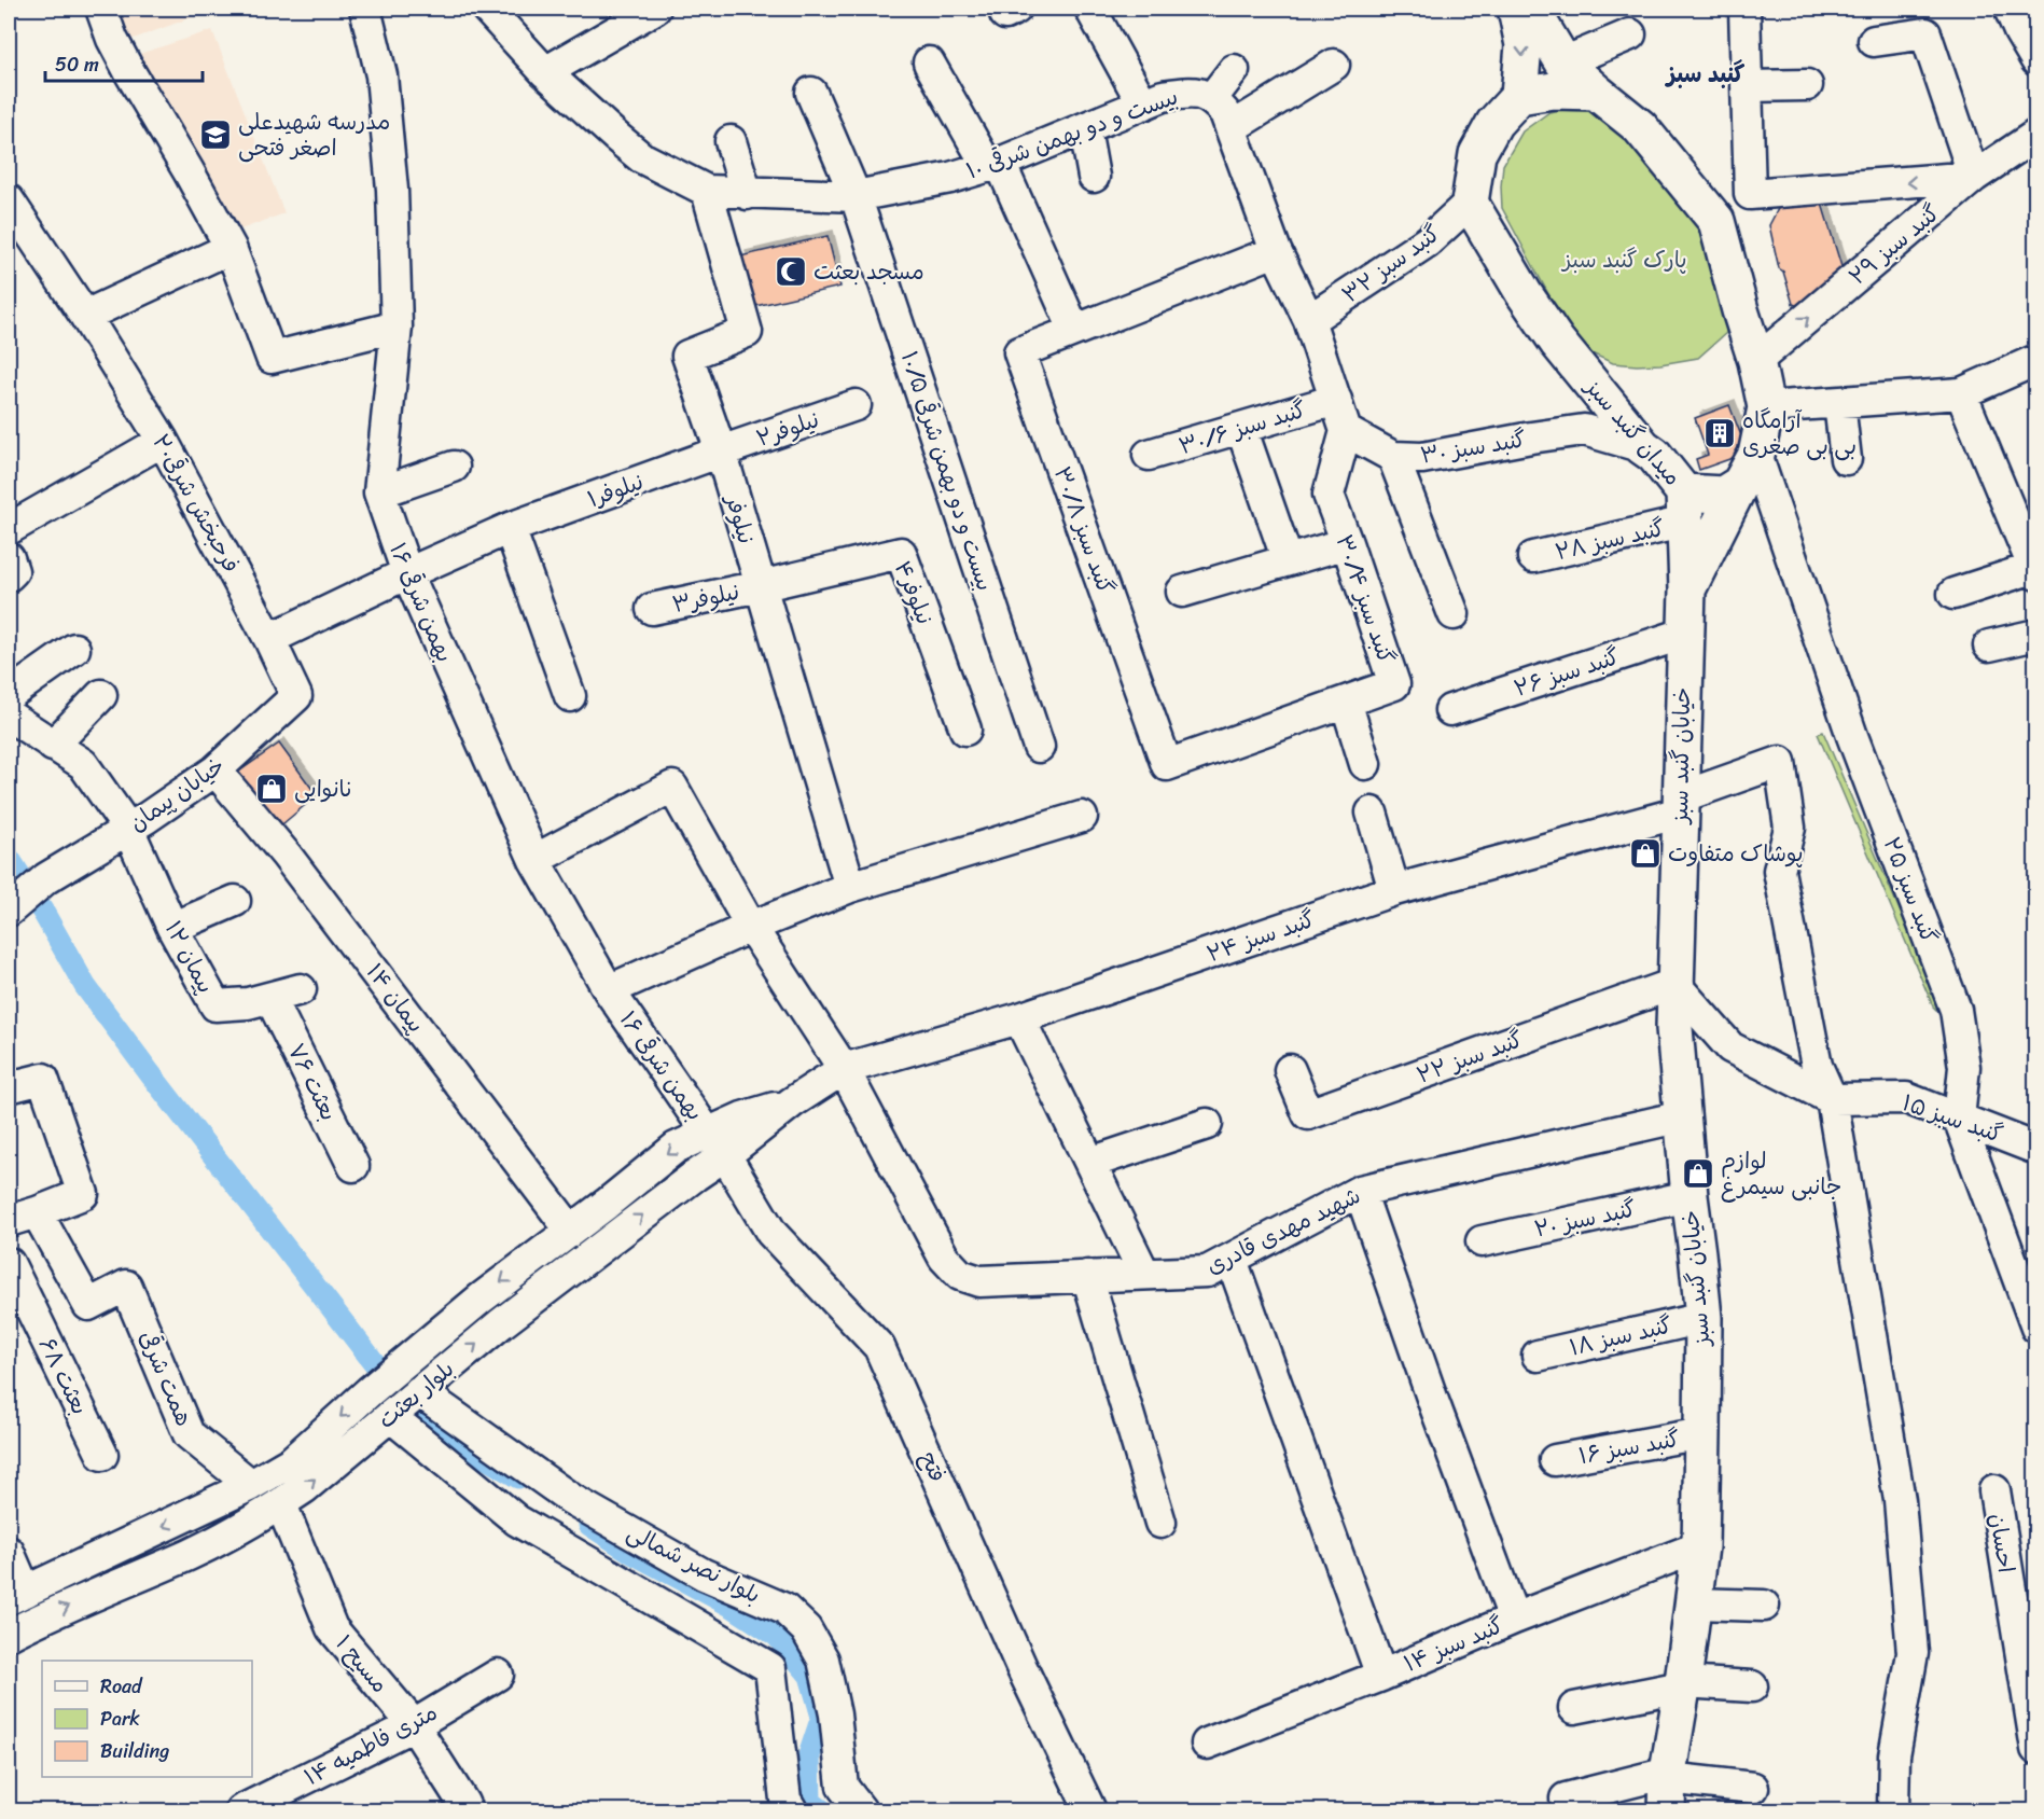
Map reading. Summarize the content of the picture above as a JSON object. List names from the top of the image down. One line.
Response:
{"streets":{"main road":["میدان گنبد سبز","خیابان گنبد سبز"],"street":["بیست و دو بهمن شرقی ۱۰","گنبد سبز ۲۹","گنبد سبز ۳۲","گنبد سبز ۳۰/۶","نیلوفر۲","گنبد سبز ۳۰","بیست و دو بهمن شرقی ۱۰/۵","نیلوفر۱","فرحبخش شرقی۲۰","نیلوفر","گنبد سبز ۳۰/۸","گنبد سبز ۲۸","نیلوفر۴","نیلوفر۳","گنبد سبز ۳۰/۴","بهمن شرقی ۱۶","گنبد سبز ۲۶","خیابان پیمان","گنبد سبز ۲۵","گنبد سبز ۲۴","پیمان ۱۲","پیمان ۱۴","گنبد سبز ۲۲","بعثت ۷۶","گنبد سبز ۱۵","گنبد سبز ۲۰","شهید مهدی قادری","گنبد سبز ۱۸","بعثت ۶۸","همت شرقی","بلوار بعثت","گنبد سبز ۱۶","فتح","احسان","بلوار نصر شمالی","گنبد سبز ۱۴","مسیح ۱","۱۴ متری فاطمیه"]},"crossings":[["بیست و دو بهمن شرقی ۱۰","گنبد سبز ۳۲"],["بیست و دو بهمن شرقی ۱۰","بیست و دو بهمن شرقی ۱۰/۵"],["بیست و دو بهمن شرقی ۱۰","نیلوفر"],["گنبد سبز ۳۲","میدان گنبد سبز"],["نیلوفر۲","نیلوفر۱"],["نیلوفر۲","نیلوفر"],["میدان گنبد سبز","گنبد سبز ۳۰"],["میدان گنبد سبز","گنبد سبز ۲۸"],["میدان گنبد سبز","خیابان گنبد سبز"],["میدان گنبد سبز","گنبد سبز ۲۵"],["گنبد سبز ۳۰","گنبد سبز ۳۰/۴"],["نیلوفر۱","فرحبخش شرقی۲۰"],["نیلوفر۱","نیلوفر"],["نیلوفر۱","بهمن شرقی ۱۶"],["فرحبخش شرقی۲۰","خیابان پیمان"],["نیلوفر","نیلوفر۴"],["نیلوفر","نیلوفر۳"],["گنبد سبز ۳۰/۸","گنبد سبز ۳۰/۴"],["گنبد سبز ۲۸","خیابان گنبد سبز"],["نیلوفر۴","نیلوفر۳"],["بهمن شرقی ۱۶","شهید مهدی قادری"],["بهمن شرقی ۱۶","بلوار بعثت"],["بهمن شرقی ۱۶","فتح"],["گنبد سبز ۲۶","خیابان گنبد سبز"],["خیابان گنبد سبز","گنبد سبز ۲۵"],["خیابان گنبد سبز","گنبد سبز ۲۴"],["خیابان گنبد سبز","گنبد سبز ۲۲"],["خیابان گنبد سبز","گنبد سبز ۱۵"],["خیابان گنبد سبز","گنبد سبز ۲۰"],["خیابان گنبد سبز","شهید مهدی قادری"],["خیابان گنبد سبز","گنبد سبز ۱۸"],["خیابان گنبد سبز","گنبد سبز ۱۶"],["خیابان گنبد سبز","گنبد سبز ۱۴"],["خیابان پیمان","پیمان ۱۲"],["خیابان پیمان","پیمان ۱۴"],["گنبد سبز ۲۵","گنبد سبز ۱۵"],["گنبد سبز ۲۴","گنبد سبز ۱۵"],["گنبد سبز ۲۴","شهید مهدی قادری"],["گنبد سبز ۲۴","بلوار بعثت"],["پیمان ۱۲","بعثت ۷۶"],["پیمان ۱۴","بلوار بعثت"],["گنبد سبز ۲۲","گنبد سبز ۱۵"],["شهید مهدی قادری","بلوار بعثت"],["همت شرقی","بلوار بعثت"],["بلوار بعثت","فتح"],["بلوار بعثت","بلوار نصر شمالی"],["بلوار بعثت","مسیح ۱"],["مسیح ۱","۱۴ متری فاطمیه"]],"districts":["گنبد سبز"],"parks":["پارک گنبد سبز"],"places":{"school or university":["مدرسه شهیدعلی اصغر فتحی"],"mosque":["مسجد بعثت"],"building":["آرامگاه بی بی صغری"],"shop":["نانوایی","پوشاک متفاوت","لوازم جانبی سیمرغ"]},"legend":["Road","Park","Building"],"scale_bar":"50 m"}
